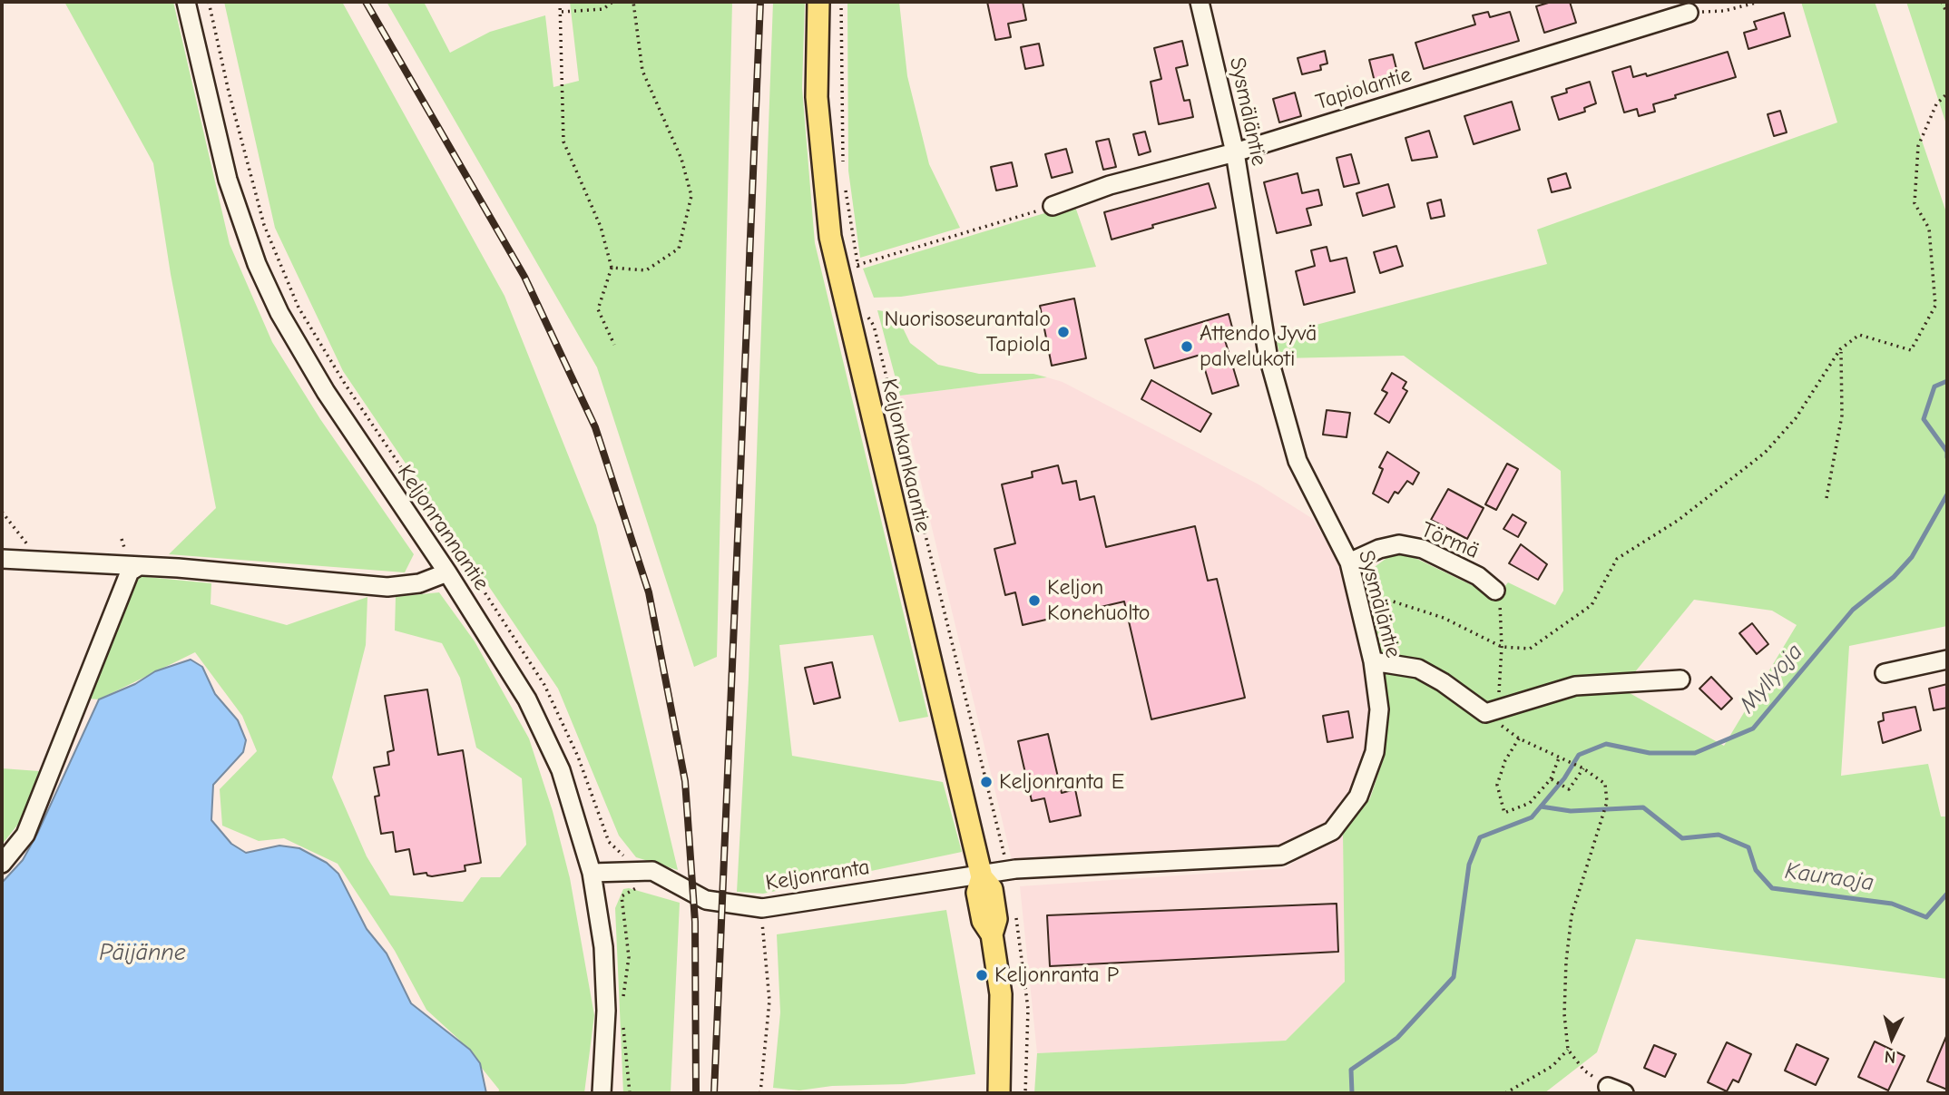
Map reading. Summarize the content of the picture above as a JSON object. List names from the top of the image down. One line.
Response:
{"streets":{"main road":["Keljonkankaantie"],"street":["Tapiolantie","Sysmäläntie","Keljonrannantie","Törmä","Keljonranta"]},"crossings":[["Tapiolantie","Sysmäläntie"],["Sysmäläntie","Keljonkankaantie"],["Sysmäläntie","Törmä"],["Sysmäläntie","Keljonranta"],["Keljonkankaantie","Keljonranta"],["Keljonrannantie","Keljonranta"]],"water":["Myllyoja","Kauraoja","Päijänne"],"places":["Nuorisoseurantalo Tapiola","Attendo Jyvä palvelukoti","Keljon Konehuolto","Keljonranta E","Keljonranta P"],"north":"bottom"}
